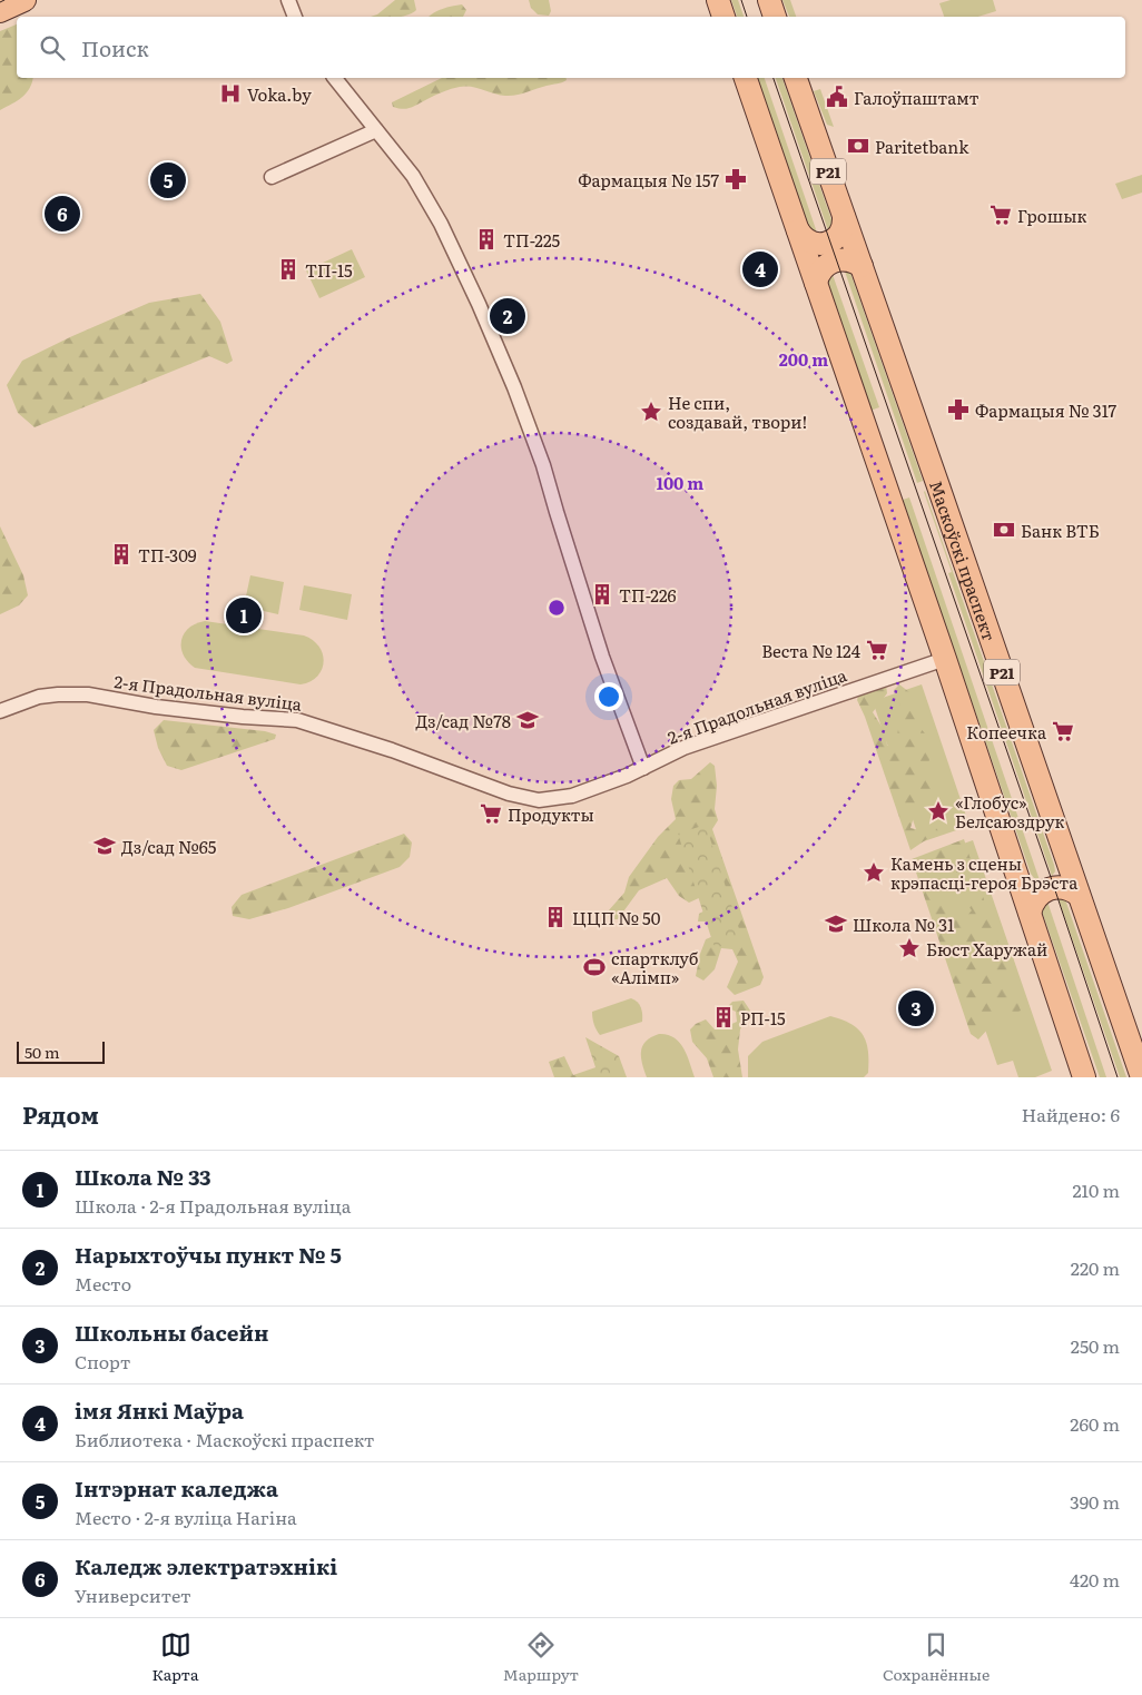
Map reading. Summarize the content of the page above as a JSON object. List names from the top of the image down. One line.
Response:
{"streets":{"main road":["Р21","Маскоўскі праспект"],"street":["2-я Прадольная вуліца"]},"places":{"hospital":["Voka.by"],"public building":["Галоўпаштамт"],"bank":["Paritetbank","Банк ВТБ"],"pharmacy":["Фармацыя № 157","Фармацыя № 317"],"supermarket":["Грошык","Веста № 124","Копеечка","Продукты"],"building":["ТП-225","ТП-15","ТП-309","ТП-226","ЦЦП № 50","РП-15"],"place":["Не спи, создавай, твори!","«Глобус» Белсаюздрук","Камень з сцены крэпасці-героя Брэста","Бюст Харужай"],"school or university":["Дз/сад №78","Дз/сад №65","Школа № 31"],"sports":["спартклуб «Алімп»"]},"scale_bar":"50 m","page":{"search":"Поиск","pins":["5","6","4","2","1","3"],"scale":"50 m","heading":["Рядом","Найдено: 6"],"list":[{"mark":"1","name":"Школа № 33","note":"Школа · 2-я Прадольная вуліца","value":"210 m"},{"mark":"2","name":"Нарыхтоўчы пункт № 5","note":"Место","value":"220 m"},{"mark":"3","name":"Школьны басейн","note":"Спорт","value":"250 m"},{"mark":"4","name":"імя Янкі Маўра","note":"Библиотека · Маскоўскі праспект","value":"260 m"},{"mark":"5","name":"Інтэрнат каледжа","note":"Место · 2-я вуліца Нагіна","value":"390 m"},{"mark":"6","name":"Каледж электратэхнікі","note":"Университет","value":"420 m"}],"nav":["Карта","Маршрут","Сохранённые"]},"rings":["200 m","100 m"]}
